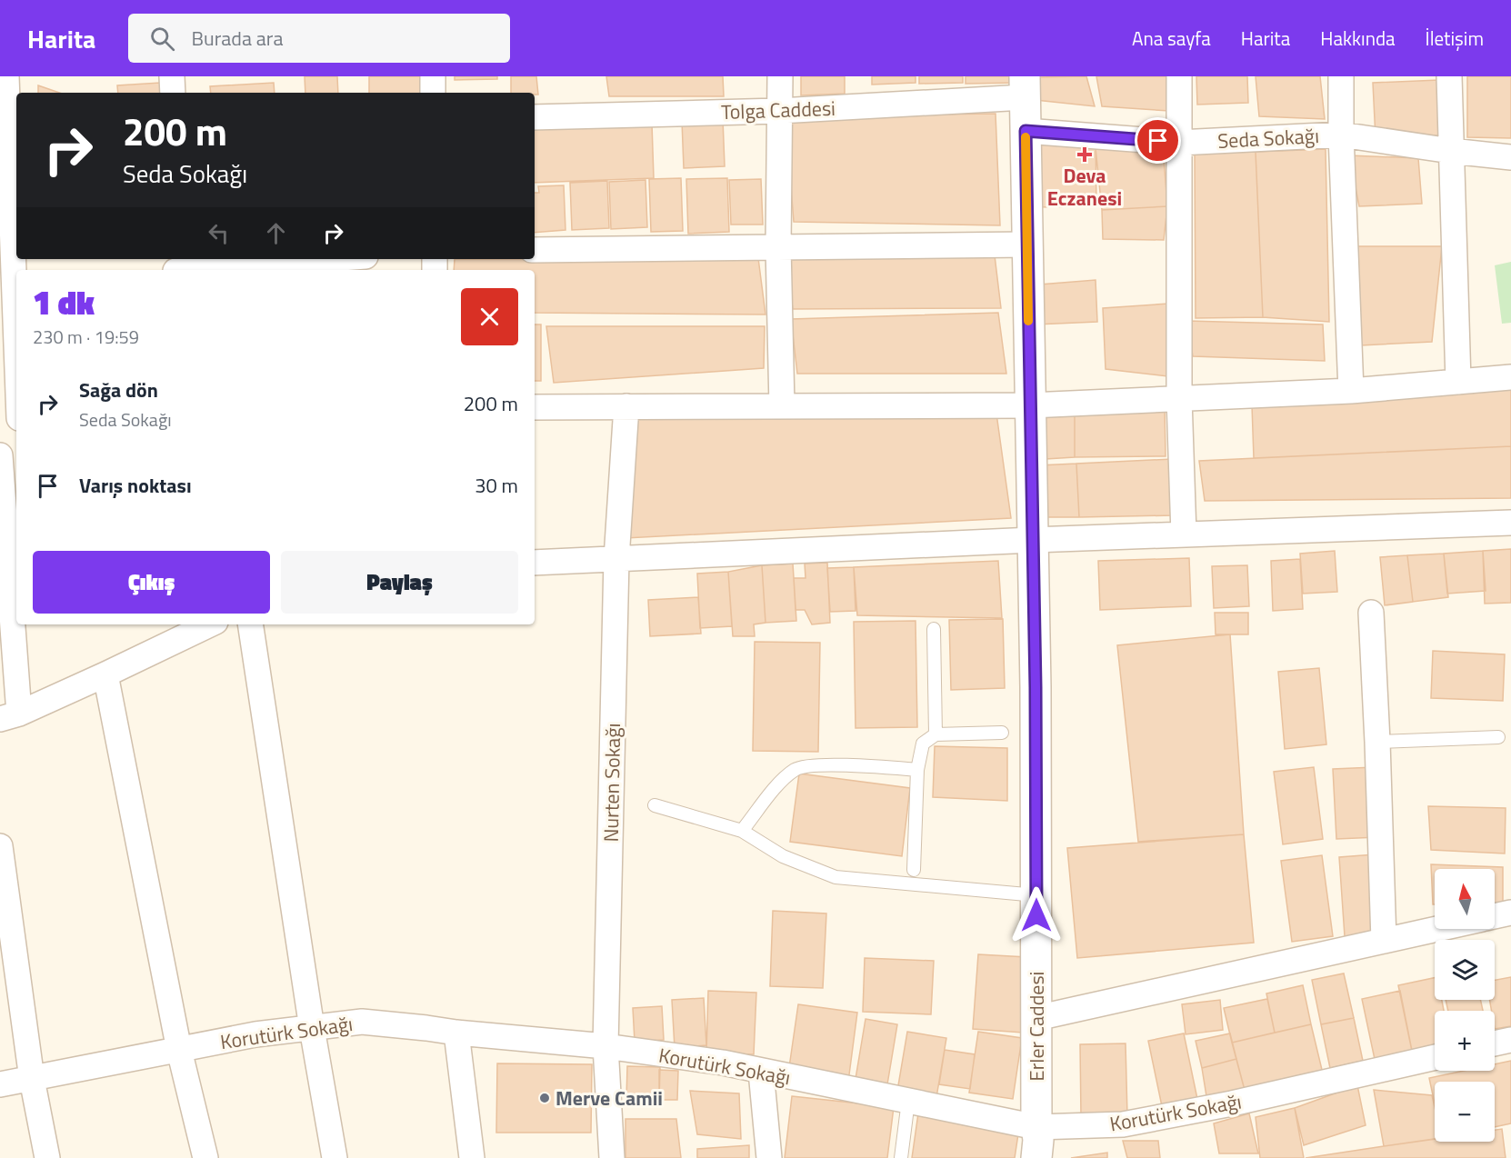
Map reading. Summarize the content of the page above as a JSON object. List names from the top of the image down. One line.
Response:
{"streets":{"street":["Tolga Caddesi","Seda Sokağı","Nurten Sokağı","Erler Caddesi","Korutürk Sokağı"]},"crossings":[["Tolga Caddesi","Erler Caddesi"],["Seda Sokağı","Erler Caddesi"],["Nurten Sokağı","Korutürk Sokağı"],["Erler Caddesi","Korutürk Sokağı"]],"places":{"health":["Deva Eczanesi"],"other":["Merve Camii"]},"north":"top","page":{"header":"Harita","search":"Burada ara","nav":["Ana sayfa","Harita","Hakkında","İletişim"],"turn":["200 m","Seda Sokağı"],"heading":["1 dk","230 m · 19:59"],"list":[{"name":"Sağa dön","note":"Seda Sokağı","value":"200 m"},{"name":"Varış noktası","value":"30 m"}],"buttons":["Çıkış","Paylaş"],"map_buttons":["+","−"]}}
